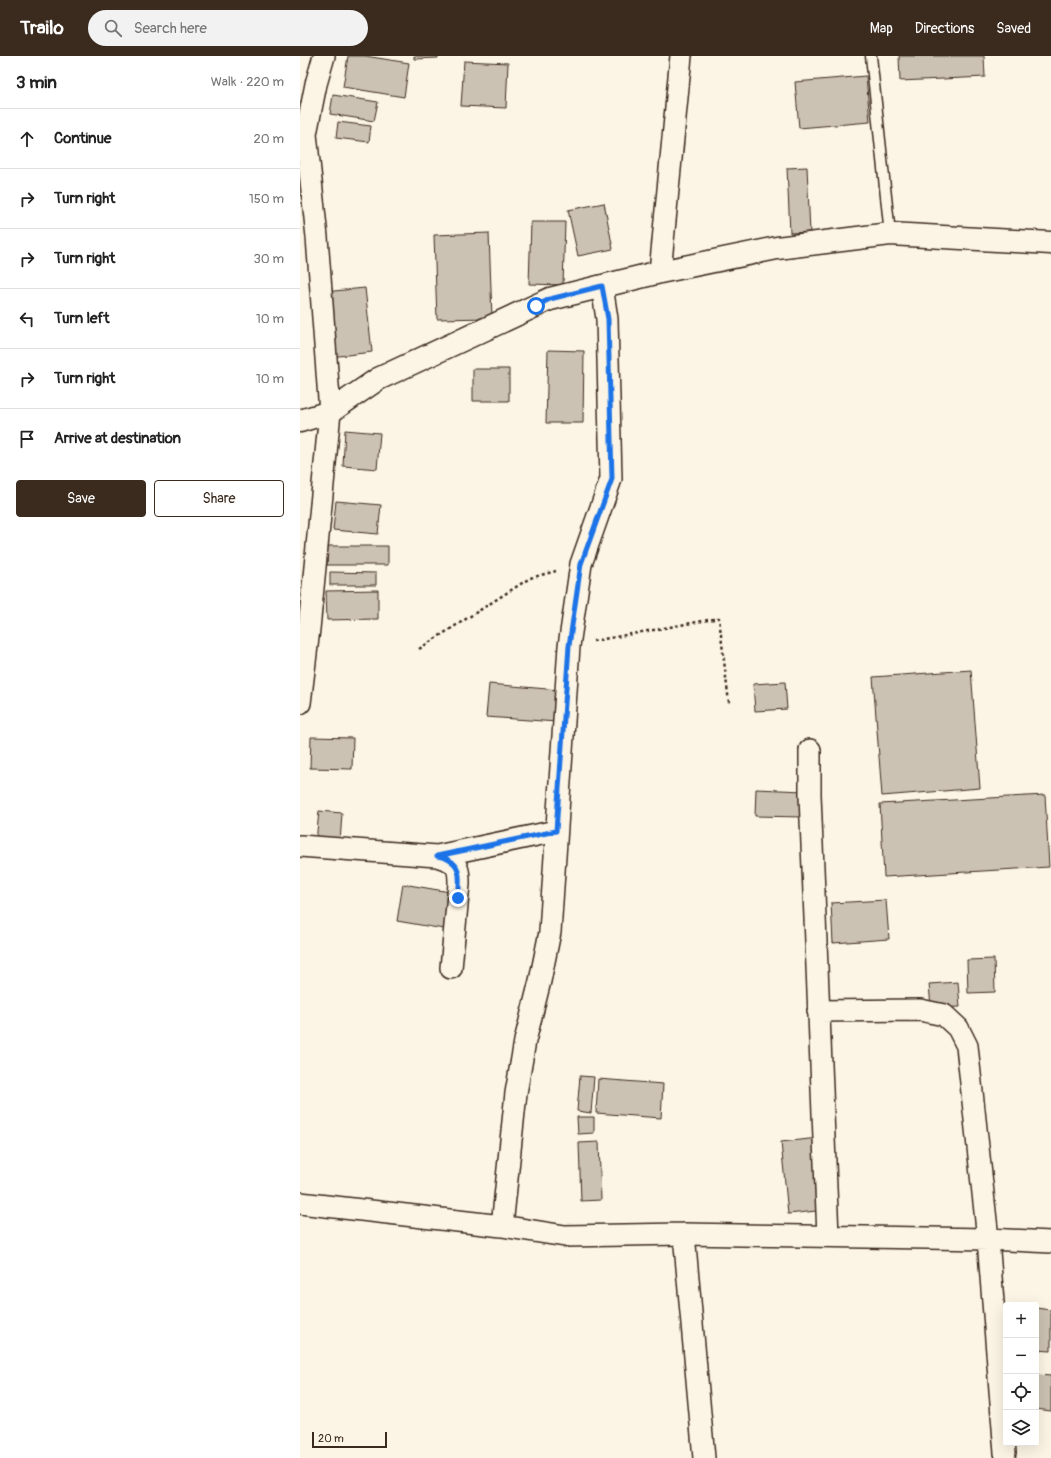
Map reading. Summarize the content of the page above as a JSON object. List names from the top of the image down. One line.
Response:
{"scale_bar":"20 m","page":{"header":"Trailo","search":"Search here","nav":["Map","Directions","Saved"],"heading":["3 min","Walk · 220 m"],"list":[["Continue","20 m"],["Turn right","150 m"],["Turn right","30 m"],["Turn left","10 m"],["Turn right","10 m"],"Arrive at destination"],"buttons":["Save","Share"],"map_buttons":["+","−"],"scale":"20 m"}}
